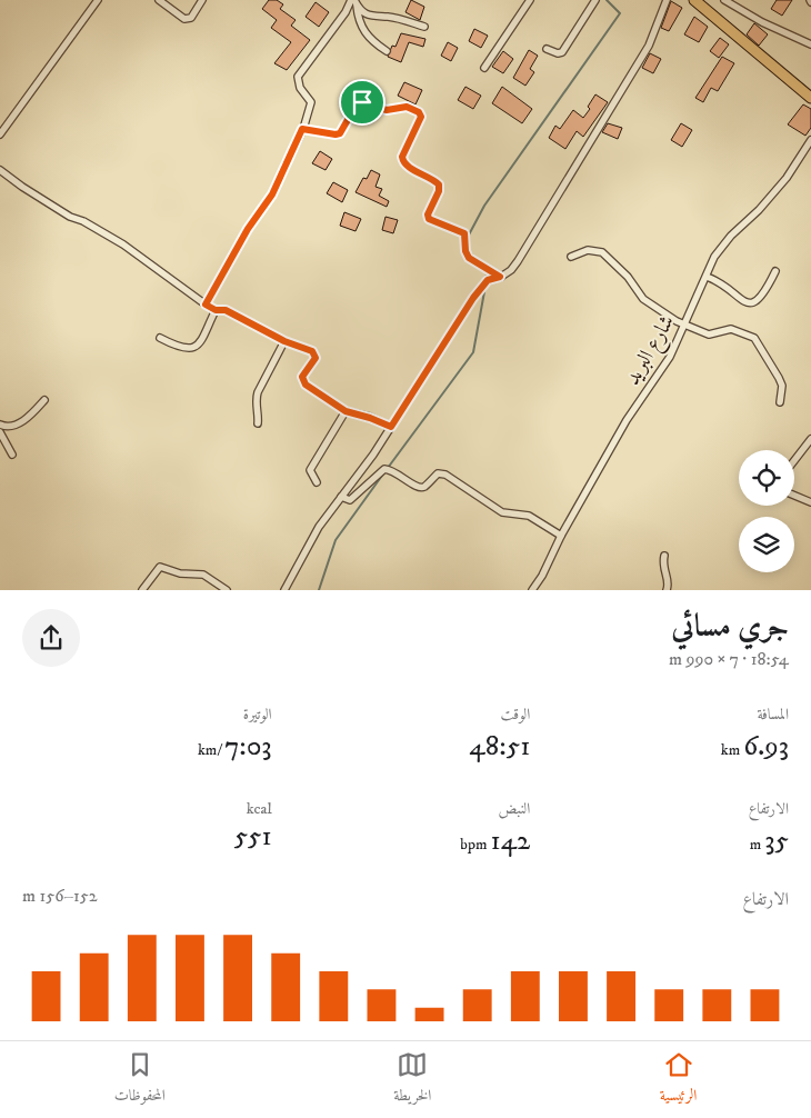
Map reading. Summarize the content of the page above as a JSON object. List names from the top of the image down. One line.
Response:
{"streets":{"street":["شارع البريد"]},"page":{"heading":["جري مسائي","18:54 · 7 × 990 m"],"stats":[["المسافة","6.93 km"],["الوقت","48:51"],["الوتيرة","7:03 /km"],["الارتفاع","35 m"],["النبض","142 bpm"],["kcal","551"]],"chart":["الارتفاع","152–156 m"],"tabs":["الرئيسية","الخريطة","المحفوظات"]}}
